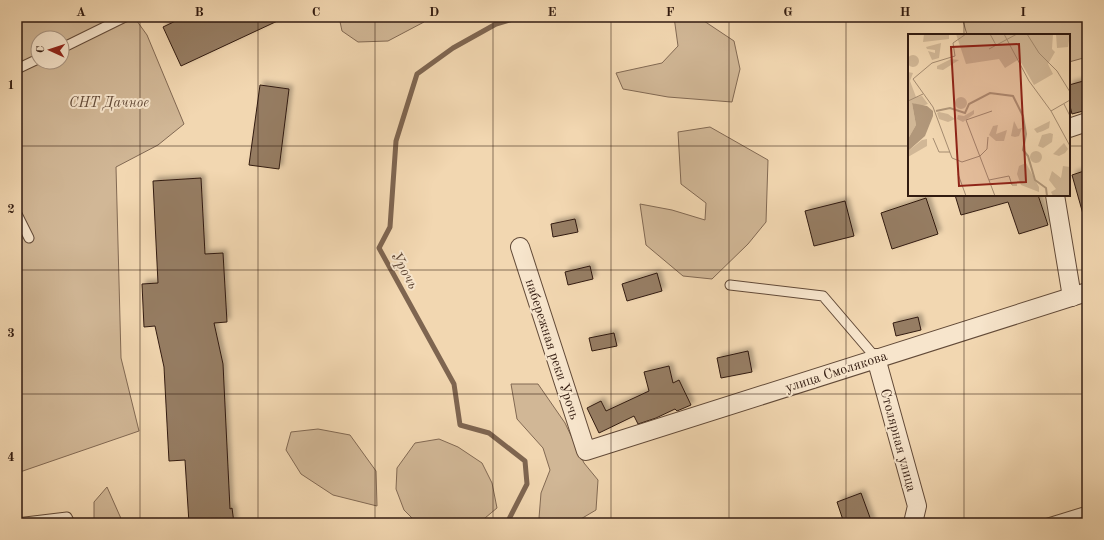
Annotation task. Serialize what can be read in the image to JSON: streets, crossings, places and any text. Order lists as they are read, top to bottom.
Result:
{
  "streets": {
    "street": ["набережная реки Урочь", "улица Смолякова", "Столярная улица"]
  },
  "crossings": [
    ["набережная реки Урочь", "улица Смолякова"],
    ["улица Смолякова", "Столярная улица"]
  ],
  "water": ["Урочь"],
  "parks": ["СНТ Дачное"],
  "north": "left",
  "grid": {
    "columns": [
      "A",
      "B",
      "C",
      "D",
      "E",
      "F",
      "G",
      "H",
      "I"
    ],
    "rows": [
      "1",
      "2",
      "3",
      "4"
    ]
  }
}
